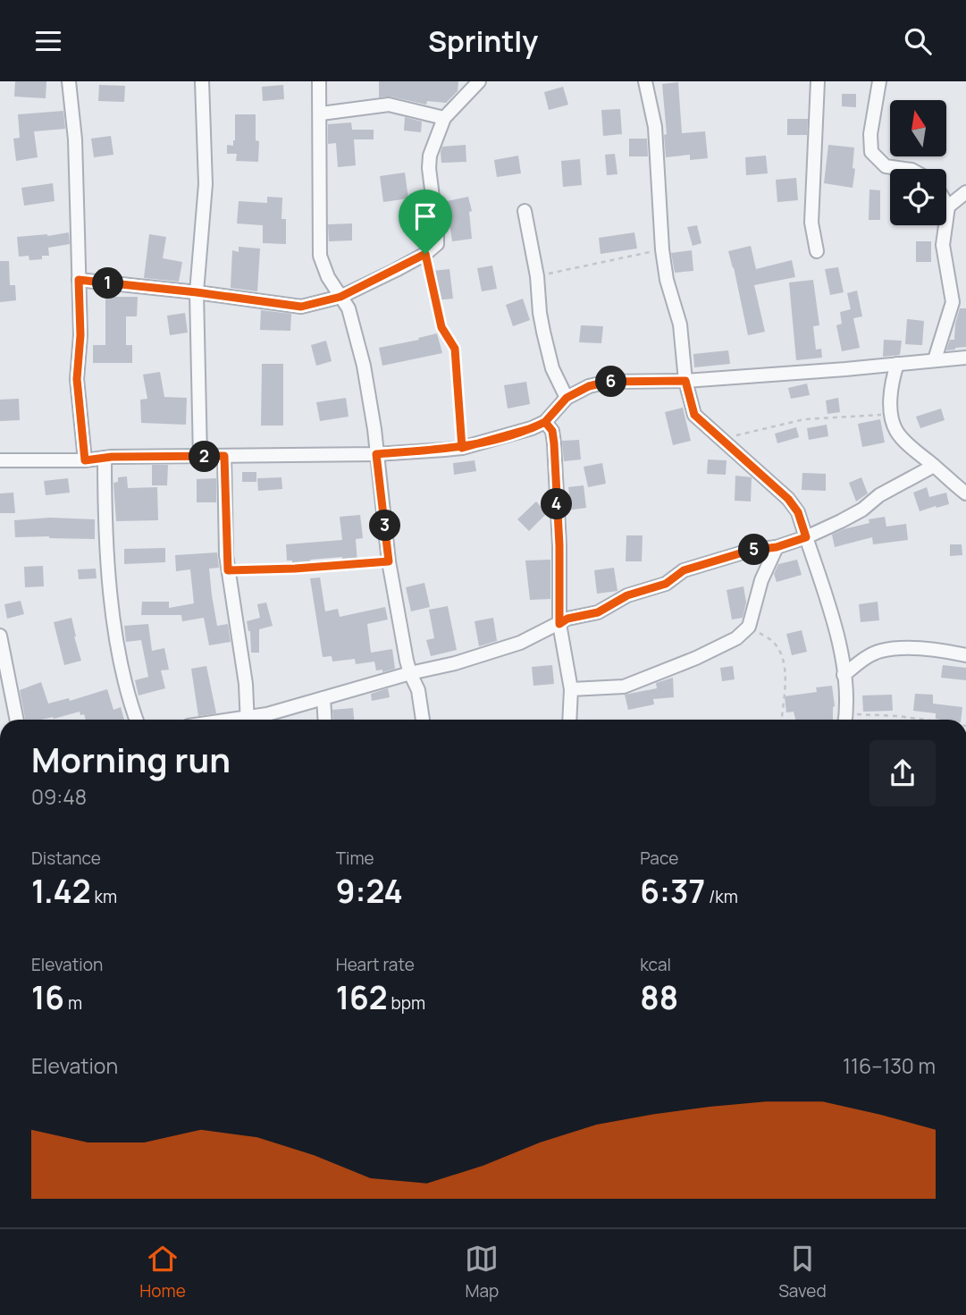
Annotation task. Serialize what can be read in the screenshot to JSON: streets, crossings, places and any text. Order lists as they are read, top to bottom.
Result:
{
  "north": "top",
  "page": {
    "header": "Sprintly",
    "pins": [
      "1",
      "6",
      "2",
      "4",
      "3",
      "5"
    ],
    "heading": ["Morning run", "09:48"],
    "stats": [
      ["Distance", "1.42 km"],
      ["Time", "9:24"],
      ["Pace", "6:37 /km"],
      ["Elevation", "16 m"],
      ["Heart rate", "162 bpm"],
      ["kcal", "88"]
    ],
    "chart": ["Elevation", "116–130 m"],
    "tabs": ["Home", "Map", "Saved"]
  }
}
